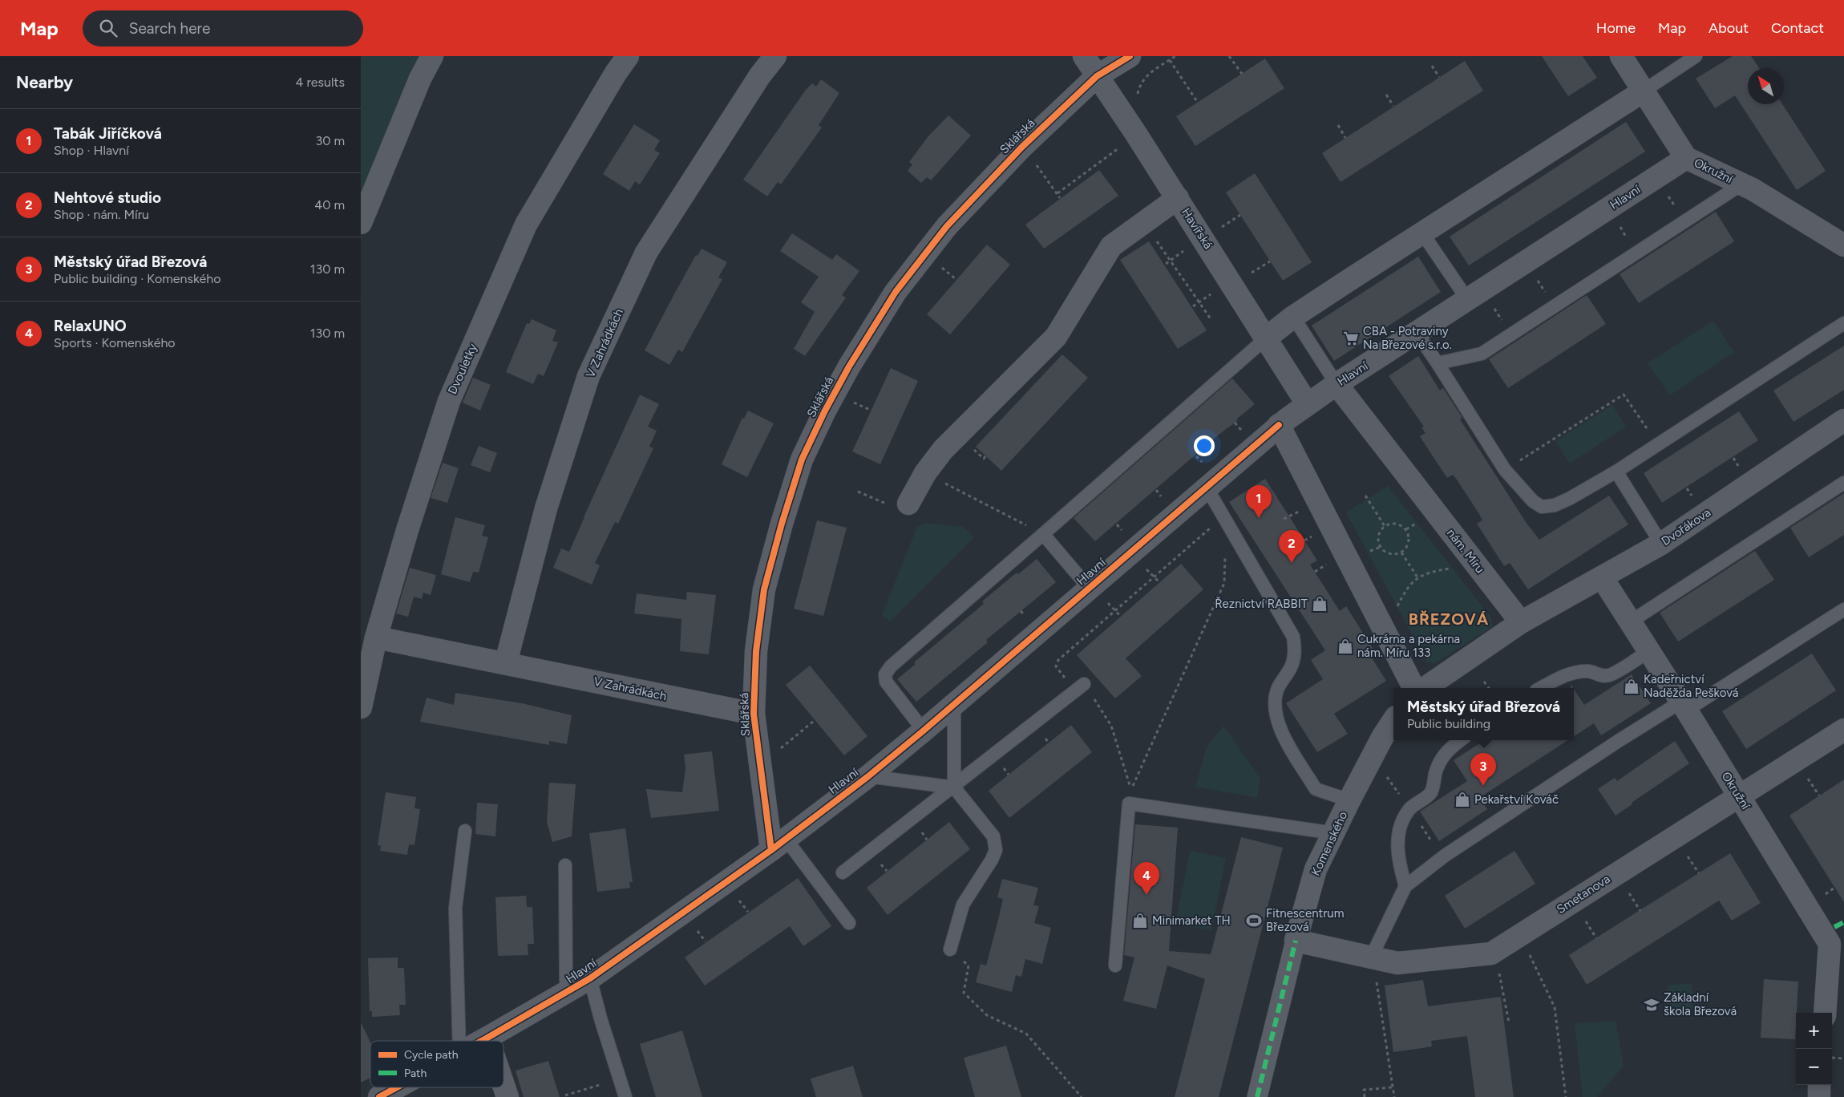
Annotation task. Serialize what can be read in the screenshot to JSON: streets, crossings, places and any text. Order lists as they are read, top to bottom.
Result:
{
  "streets": {
    "street": [
      "Sklářská",
      "Okružní",
      "Hlavní",
      "Havířská",
      "V Zahrádkách",
      "Dvouletky",
      "Dvořákova",
      "nám. Míru",
      "Komenského",
      "Smetanova"
    ]
  },
  "crossings": [
    ["Sklářská", "Hlavní"],
    ["Sklářská", "Havířská"],
    ["Sklářská", "V Zahrádkách"],
    ["Okružní", "Hlavní"],
    ["Okružní", "Dvořákova"],
    ["Okružní", "Smetanova"],
    ["Hlavní", "Havířská"],
    ["Hlavní", "nám. Míru"],
    ["V Zahrádkách", "Dvouletky"],
    ["Dvořákova", "nám. Míru"],
    ["Komenského", "Smetanova"]
  ],
  "districts": ["BŘEZOVÁ"],
  "places": {
    "supermarket": ["CBA - Potraviny Na Březové s.r.o."],
    "shop": [
      "Řeznictví RABBIT",
      "Cukrárna a pekárna nám. Míru 133",
      "Kadeřnictví Naděžda Pešková",
      "Pekařství Kováč",
      "Minimarket TH"
    ],
    "sports": ["Fitnescentrum Březová"],
    "school or university": ["Základní škola Březová"]
  },
  "legend": ["Cycle path", "Path"],
  "north": "top left",
  "page": {
    "header": "Map",
    "search": "Search here",
    "nav": [
      "Home",
      "Map",
      "About",
      "Contact"
    ],
    "heading": ["Nearby", "4 results"],
    "list": [
      {
        "mark": "1",
        "name": "Tabák Jiříčková",
        "note": "Shop · Hlavní",
        "value": "30 m"
      },
      {
        "mark": "2",
        "name": "Nehtové studio",
        "note": "Shop · nám. Míru",
        "value": "40 m"
      },
      {
        "mark": "3",
        "name": "Městský úřad Březová",
        "note": "Public building · Komenského",
        "value": "130 m"
      },
      {
        "mark": "4",
        "name": "RelaxUNO",
        "note": "Sports · Komenského",
        "value": "130 m"
      }
    ],
    "pins": [
      "1",
      "2",
      "3",
      "4"
    ],
    "popup": ["Městský úřad Březová", "Public building"],
    "map_buttons": ["+", "−"]
  }
}
